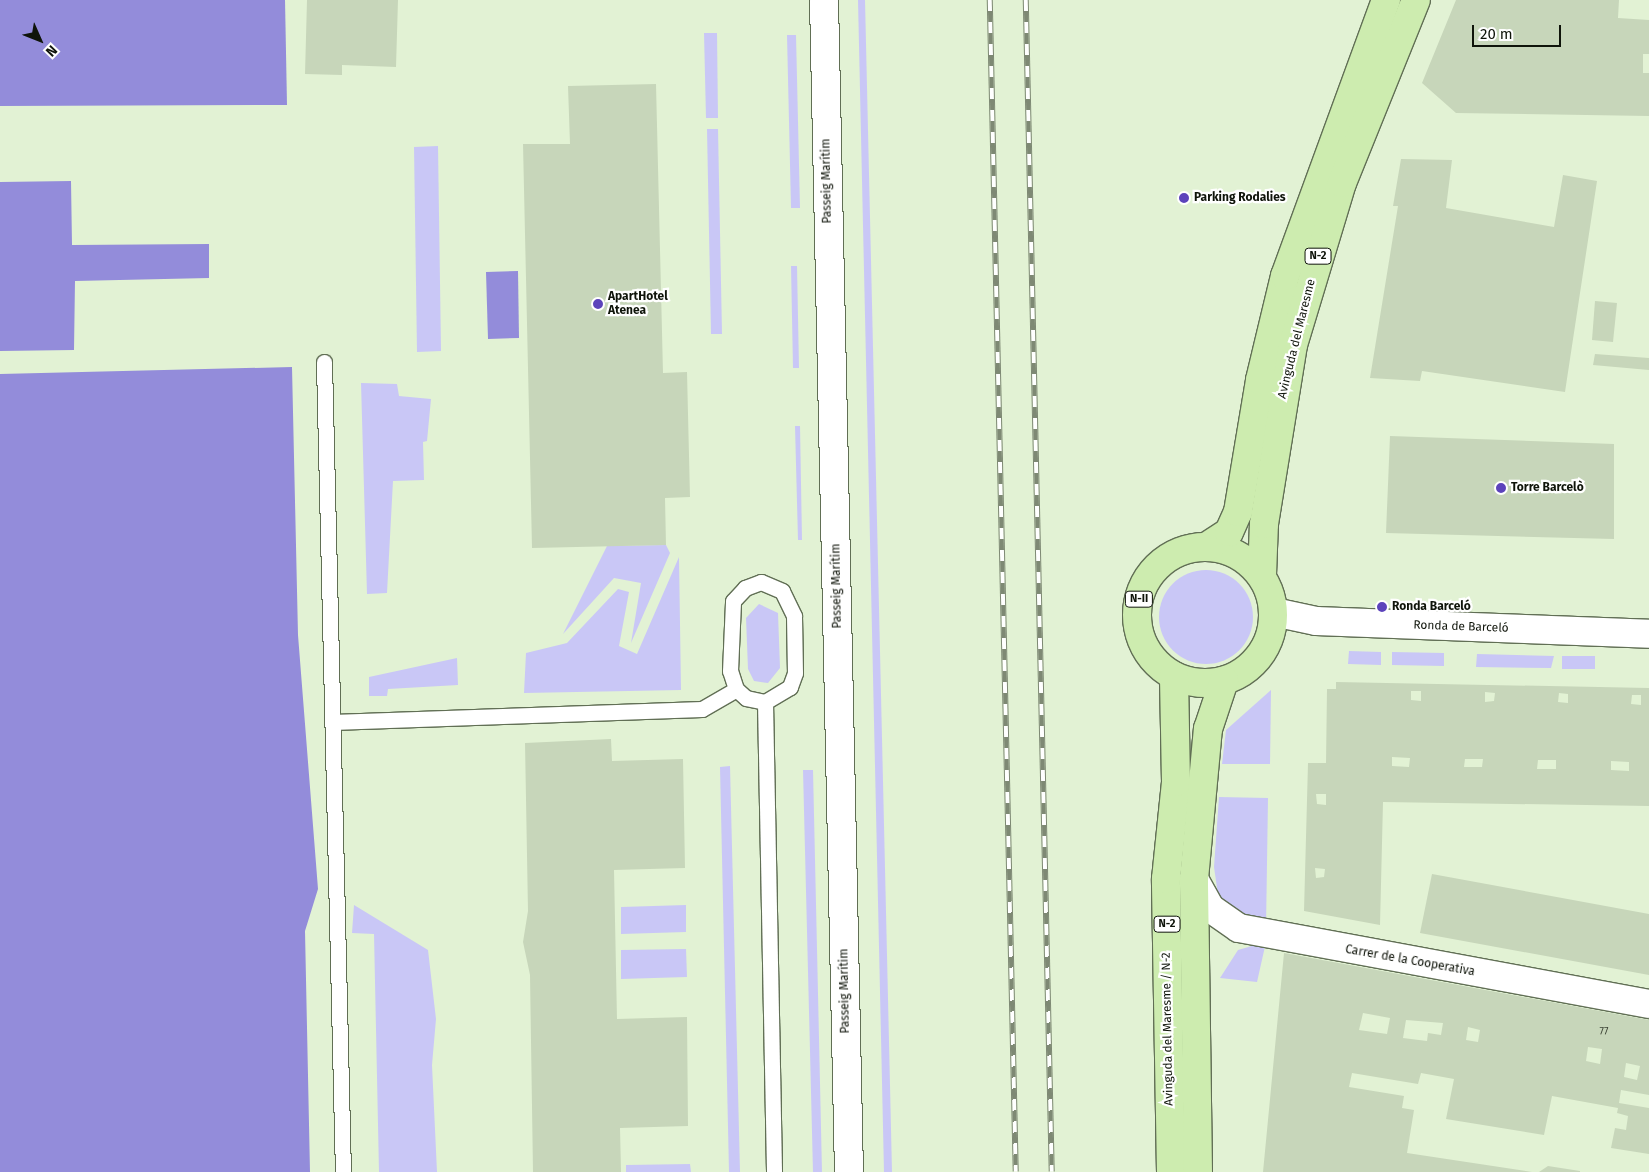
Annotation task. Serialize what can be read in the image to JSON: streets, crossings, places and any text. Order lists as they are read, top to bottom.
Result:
{
  "streets": {
    "main road": [
      "N-2",
      "Avinguda del Maresme",
      "N-II",
      "Avinguda del Maresme / N-2"
    ],
    "street": ["Passeig Marítim", "Ronda de Barceló", "Carrer de la Cooperativa"]
  },
  "crossings": [
    ["N-2", "Avinguda del Maresme"],
    ["N-2", "N-II"],
    ["N-2", "Ronda de Barceló"],
    ["N-2", "Carrer de la Cooperativa"],
    ["N-2", "Avinguda del Maresme / N-2"],
    ["Avinguda del Maresme", "N-II"],
    ["Avinguda del Maresme", "Ronda de Barceló"],
    ["Avinguda del Maresme", "Avinguda del Maresme / N-2"],
    ["N-II", "Ronda de Barceló"],
    ["N-II", "Avinguda del Maresme / N-2"],
    ["Ronda de Barceló", "Avinguda del Maresme / N-2"]
  ],
  "places": [
    "Parking Rodalies",
    "ApartHotel Atenea",
    "Torre Barcelò",
    "Ronda Barceló"
  ],
  "house_numbers": ["77"],
  "scale_bar": "20 m",
  "north": "bottom right"
}
